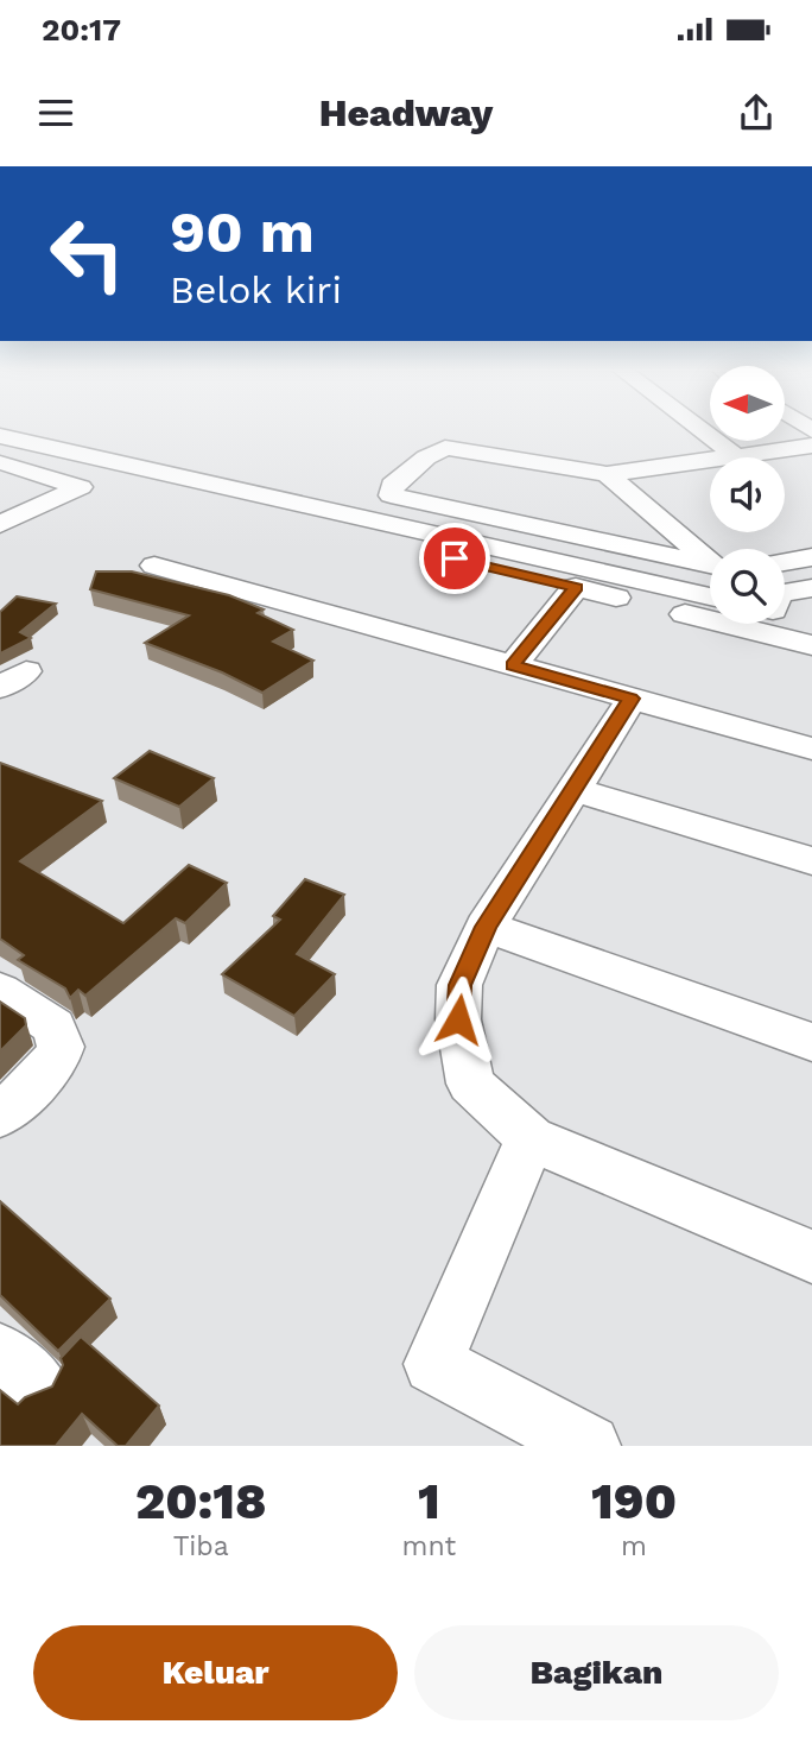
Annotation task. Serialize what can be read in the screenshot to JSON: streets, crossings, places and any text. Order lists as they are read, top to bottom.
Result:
{
  "north": "left",
  "page": {
    "status": "20:17",
    "header": "Headway",
    "turn": ["90 m", "Belok kiri"],
    "eta": [
      "20:18",
      "Tiba",
      "1",
      "mnt",
      "190",
      "m"
    ],
    "buttons": ["Keluar", "Bagikan"]
  }
}
